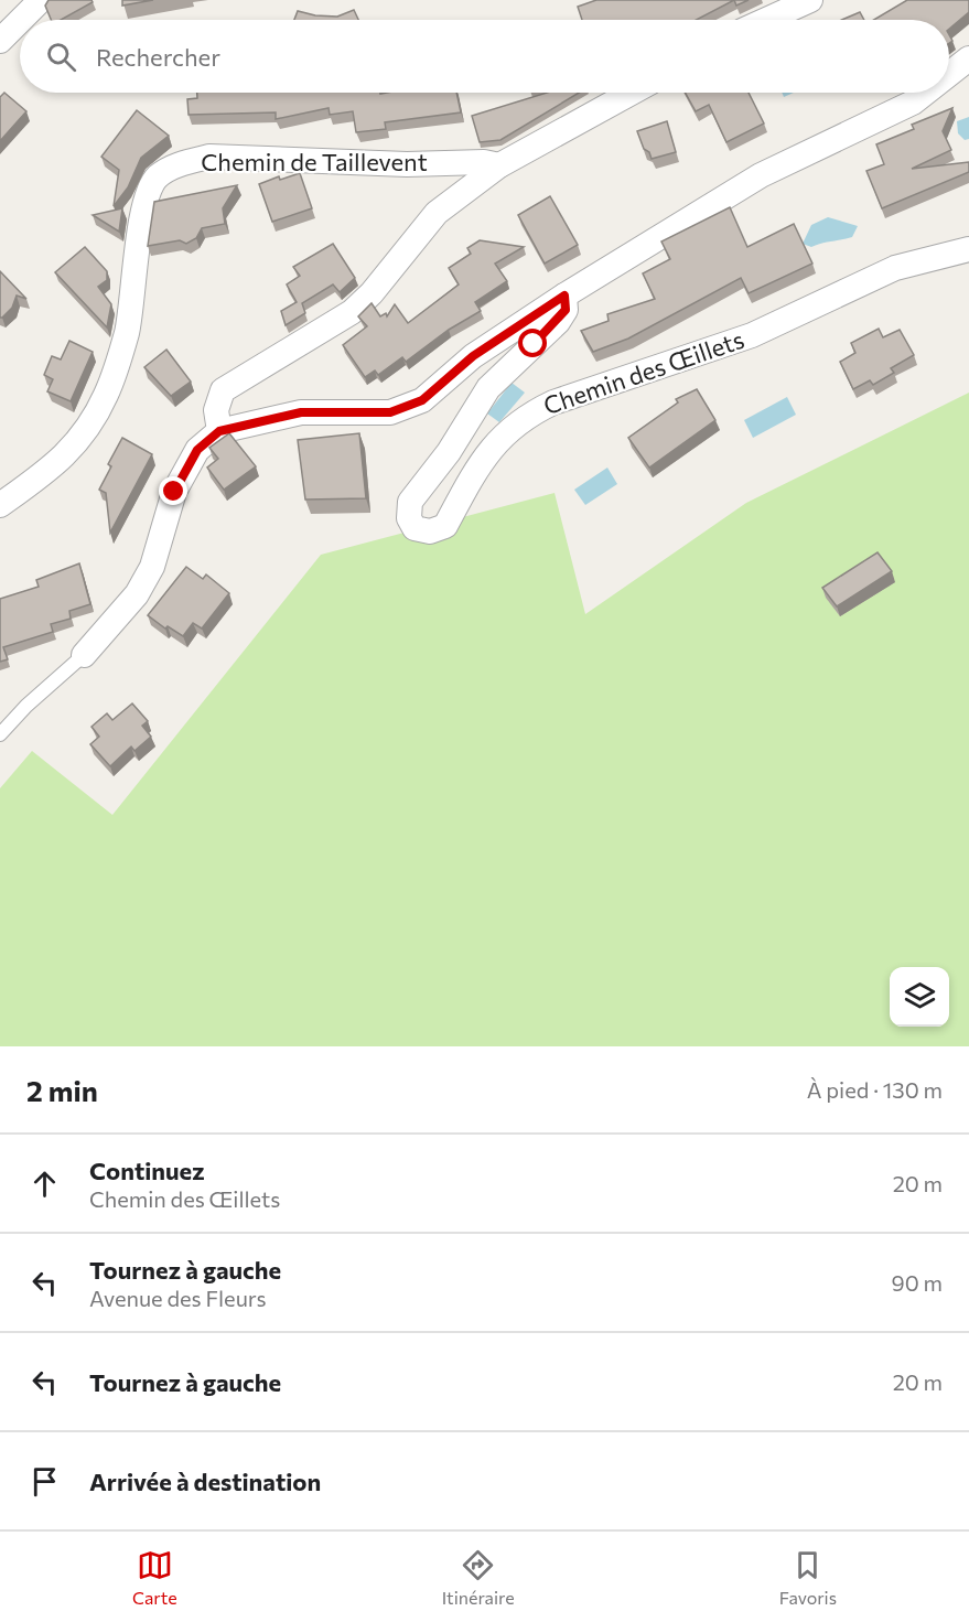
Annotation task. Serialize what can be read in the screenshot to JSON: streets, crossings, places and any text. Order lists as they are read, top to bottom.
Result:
{
  "streets": {
    "street": ["Chemin de Taillevent", "Chemin des Œillets"]
  },
  "page": {
    "search": "Rechercher",
    "heading": ["2 min", "À pied · 130 m"],
    "list": [
      ["Continuez", "Chemin des Œillets", "20 m"],
      ["Tournez à gauche", "Avenue des Fleurs", "90 m"],
      ["Tournez à gauche", "20 m"],
      "Arrivée à destination"
    ],
    "nav": ["Carte", "Itinéraire", "Favoris"]
  }
}
